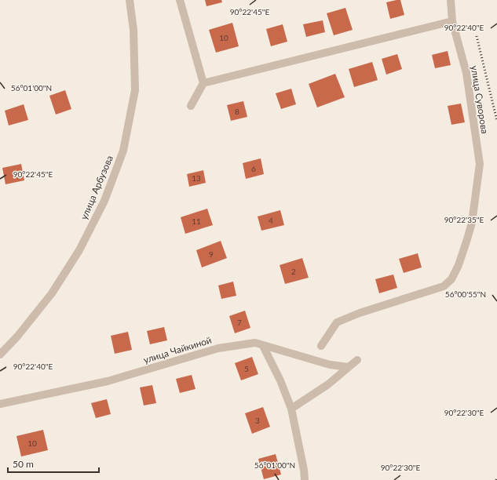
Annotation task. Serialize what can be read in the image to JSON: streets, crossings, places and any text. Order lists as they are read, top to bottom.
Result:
{
  "streets": {
    "street": ["улица Суворова", "улица Арбузова", "улица Чайкиной"]
  },
  "house_numbers": [
    "10",
    "8",
    "6",
    "13",
    "4",
    "11",
    "9",
    "2",
    "7",
    "5",
    "3",
    "10"
  ],
  "scale_bar": "50 m",
  "coordinates": [
    "90°22'45\"E",
    "90°22'40\"E",
    "56°01'00\"N",
    "90°22'35\"E",
    "56°00'55\"N",
    "90°22'30\"E"
  ]
}
